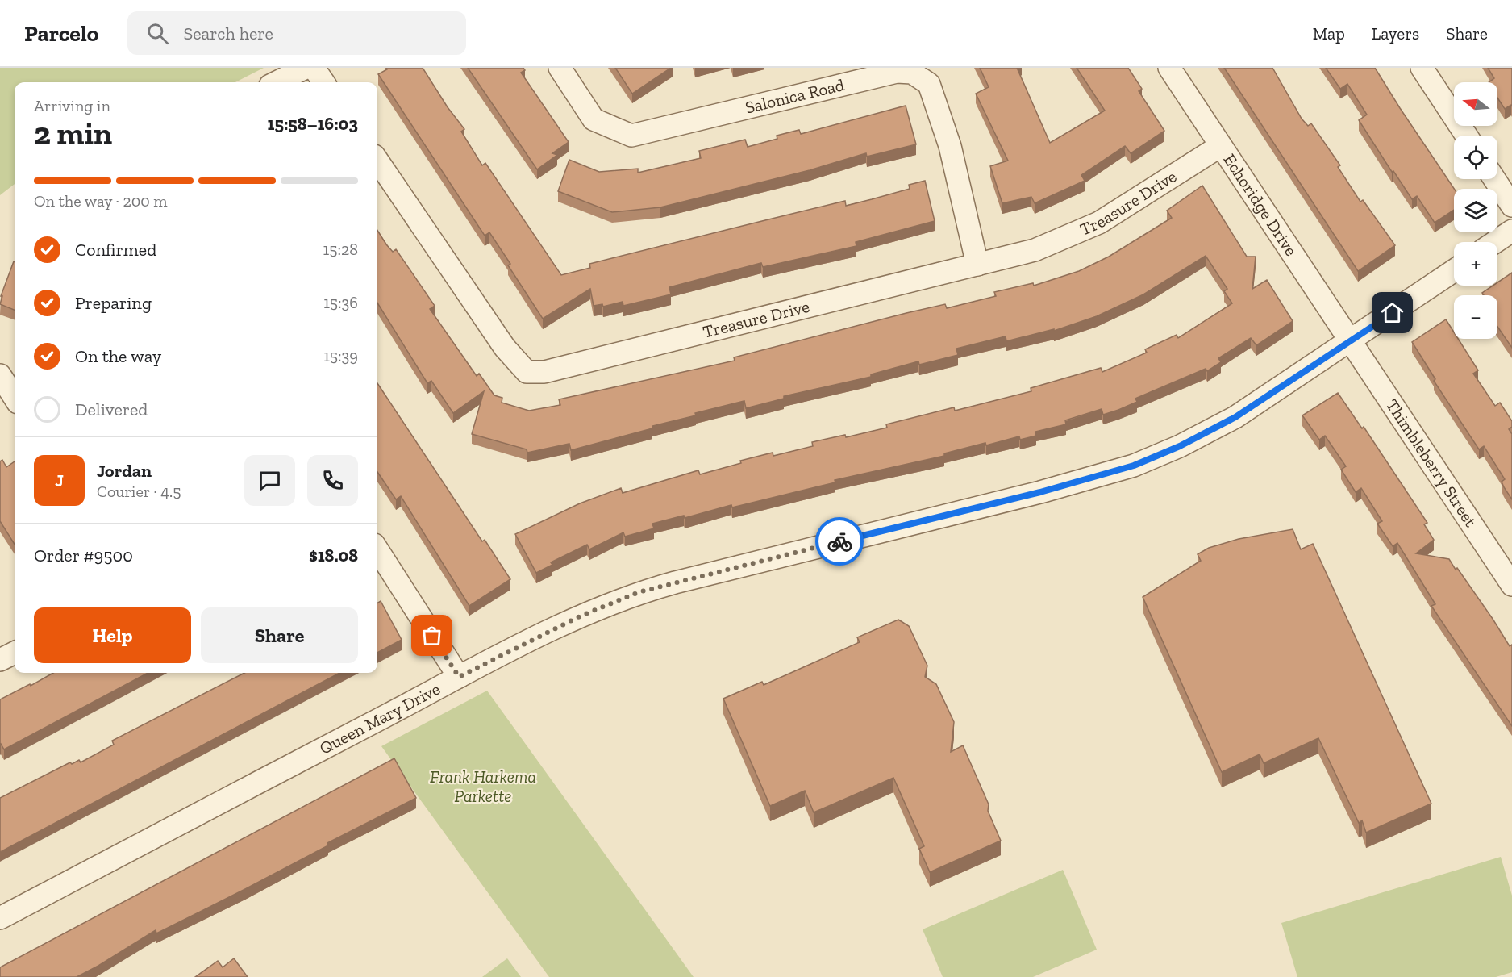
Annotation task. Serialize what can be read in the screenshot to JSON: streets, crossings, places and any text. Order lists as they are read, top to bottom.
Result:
{
  "streets": {
    "street": [
      "Salonica Road",
      "Treasure Drive",
      "Echoridge Drive",
      "Thimbleberry Street",
      "Queen Mary Drive"
    ]
  },
  "crossings": [
    ["Salonica Road", "Treasure Drive"],
    ["Treasure Drive", "Echoridge Drive"],
    ["Echoridge Drive", "Thimbleberry Street"],
    ["Echoridge Drive", "Queen Mary Drive"],
    ["Thimbleberry Street", "Queen Mary Drive"]
  ],
  "parks": ["Frank Harkema Parkette"],
  "north": "left",
  "page": {
    "header": "Parcelo",
    "search": "Search here",
    "nav": ["Map", "Layers", "Share"],
    "map_buttons": ["+", "−"],
    "heading": ["2 min", "Arriving in", "15:58–16:03"],
    "panel": [
      "Jordan",
      "Courier · 4.5",
      "Order #9500",
      "$18.08"
    ],
    "bar": "On the way · 200 m",
    "list": [
      ["Confirmed", "15:28"],
      ["Preparing", "15:36"],
      ["On the way", "15:39"],
      "Delivered"
    ],
    "round": "J",
    "buttons": ["Help", "Share"]
  }
}
